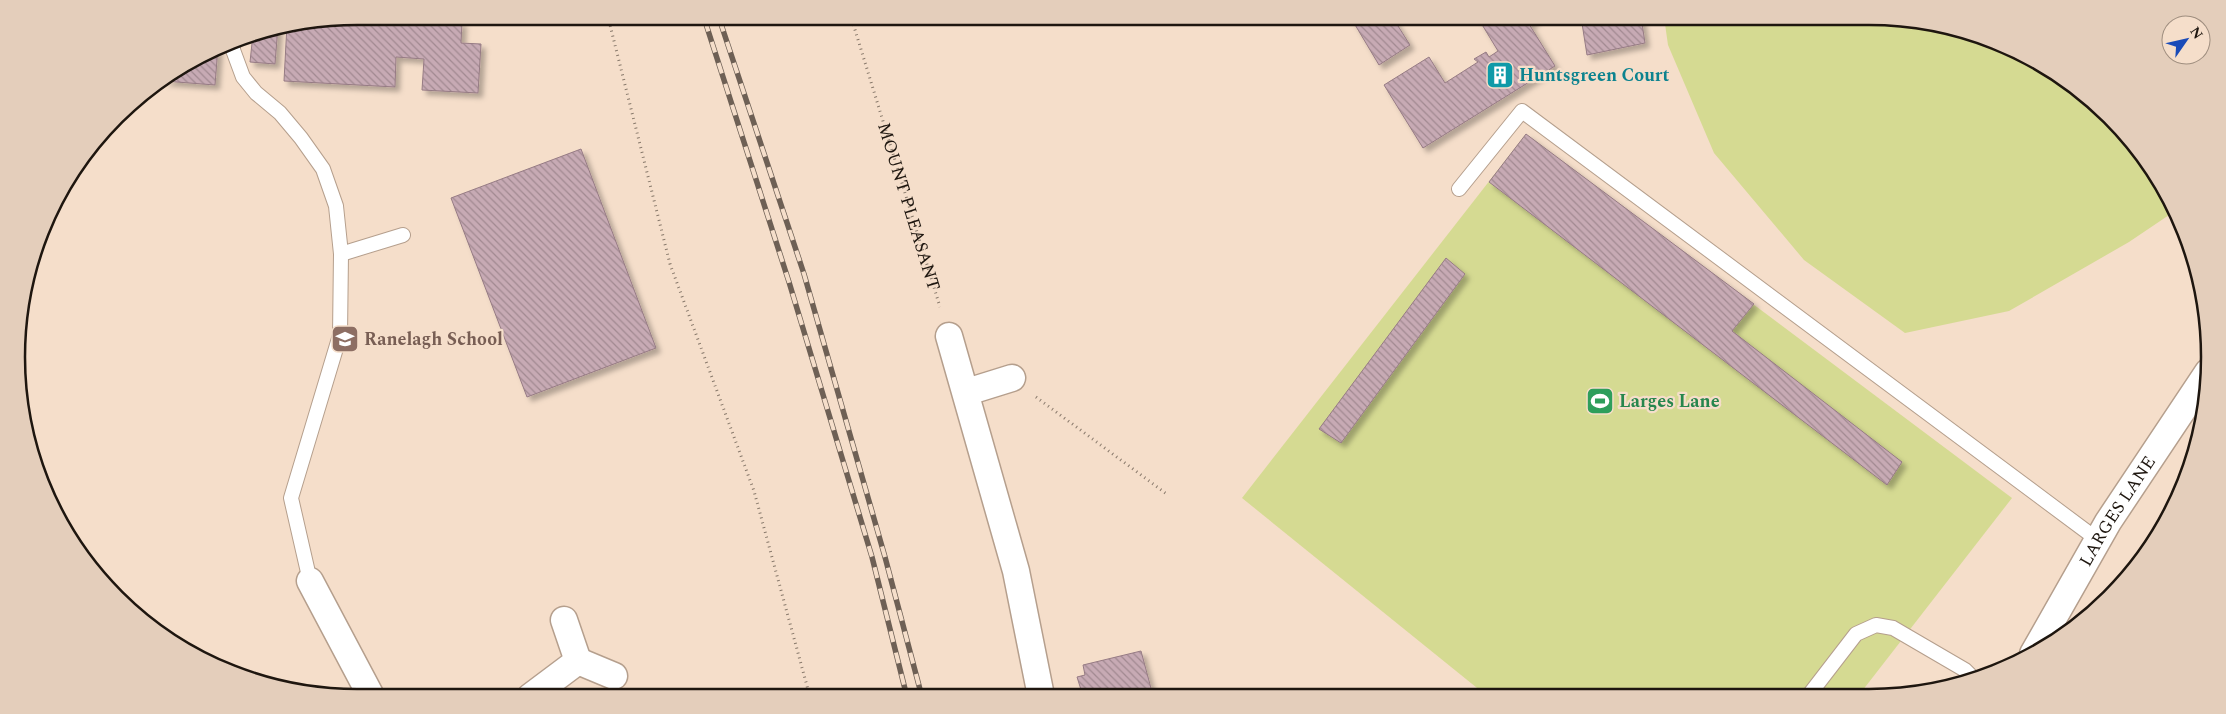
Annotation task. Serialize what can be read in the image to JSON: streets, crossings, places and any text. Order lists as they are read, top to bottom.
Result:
{
  "streets": {
    "street": ["LARGES LANE"],
    "path": ["MOUNT PLEASANT"]
  },
  "places": {
    "building": ["Huntsgreen Court"],
    "school or university": ["Ranelagh School"],
    "sports": ["Larges Lane"]
  },
  "north": "top right"
}
